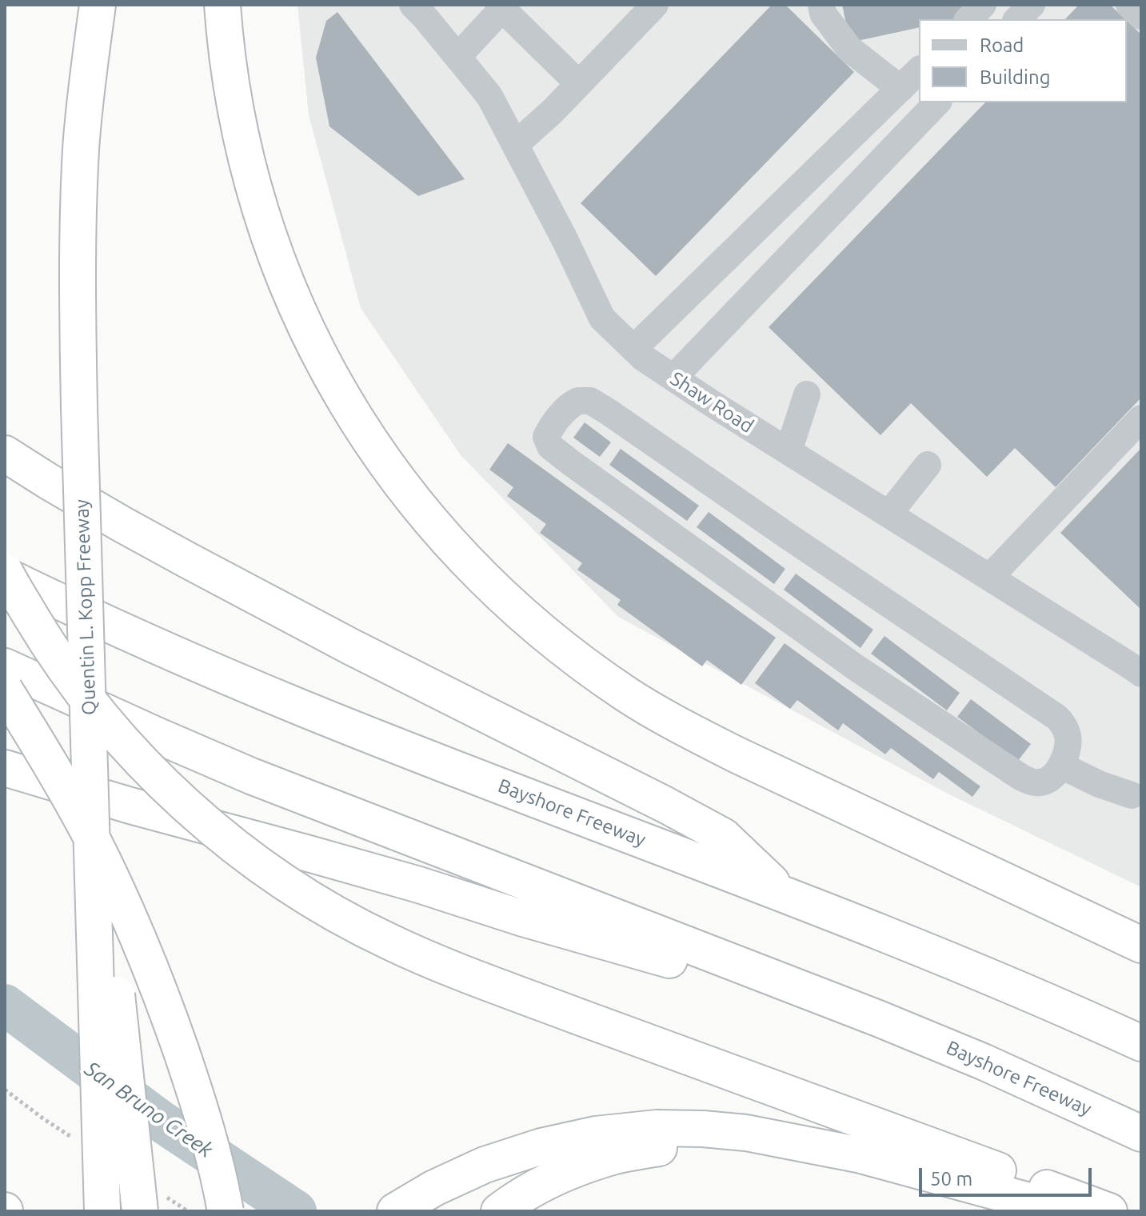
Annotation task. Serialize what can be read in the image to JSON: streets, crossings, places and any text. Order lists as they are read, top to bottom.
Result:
{
  "streets": {
    "highway": ["Quentin L. Kopp Freeway", "Bayshore Freeway"],
    "street": ["Shaw Road"]
  },
  "water": ["San Bruno Creek"],
  "legend": ["Road", "Building"],
  "scale_bar": "50 m"
}
